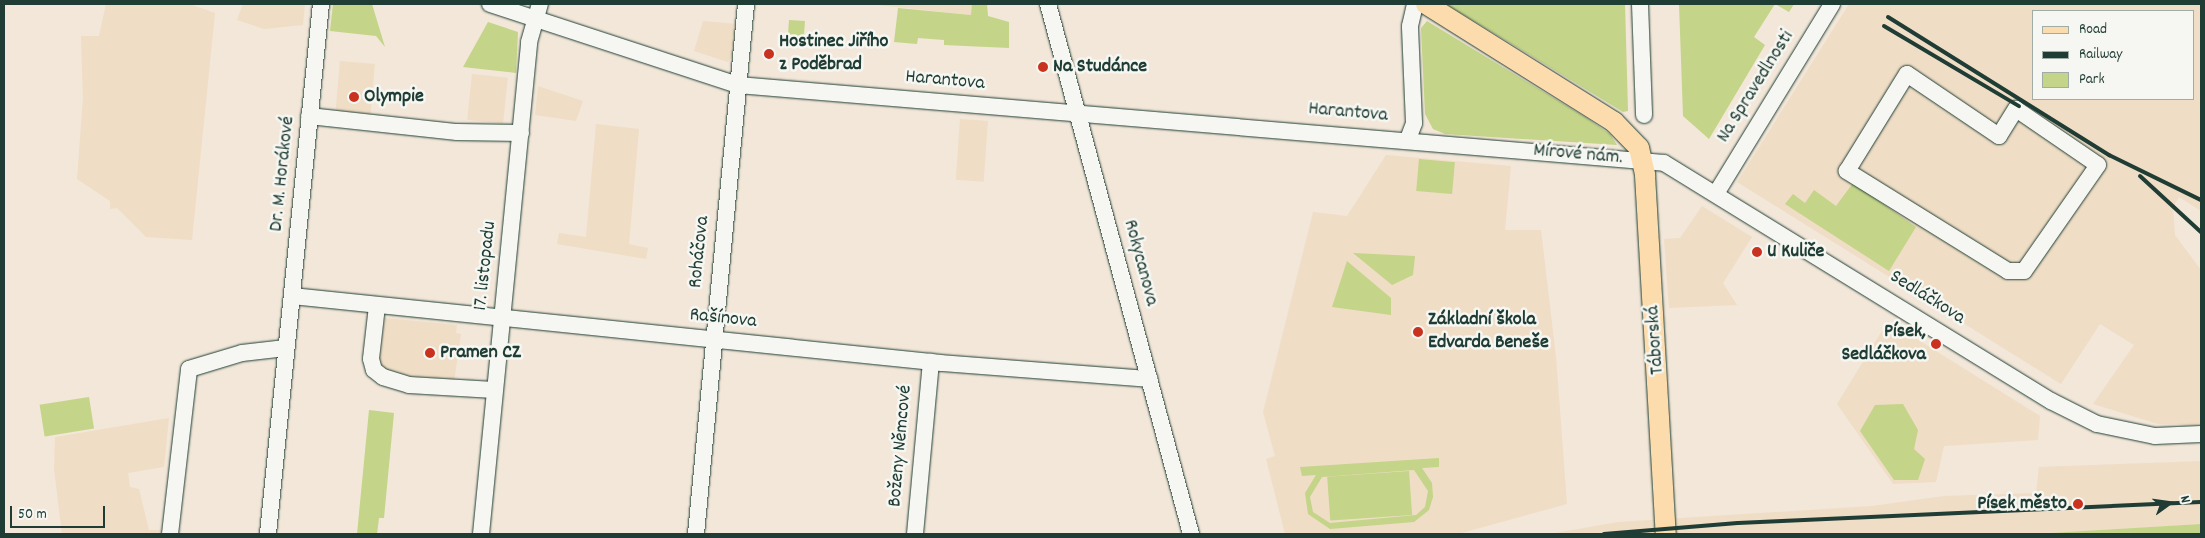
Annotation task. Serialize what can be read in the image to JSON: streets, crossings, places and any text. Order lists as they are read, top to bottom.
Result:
{
  "streets": {
    "main road": ["Mírové nám.", "Táborská"],
    "street": [
      "Harantova",
      "Na Spravedlnosti",
      "Dr. M. Horákové",
      "Roháčova",
      "Rokycanova",
      "17. listopadu",
      "Sedláčkova",
      "Rašínova",
      "Boženy Němcové"
    ]
  },
  "crossings": [
    ["Harantova", "Mírové nám."],
    ["Harantova", "Roháčova"],
    ["Harantova", "Rokycanova"],
    ["Harantova", "17. listopadu"],
    ["Na Spravedlnosti", "Sedláčkova"],
    ["Mírové nám.", "Sedláčkova"],
    ["Mírové nám.", "Táborská"],
    ["Dr. M. Horákové", "Rašínova"],
    ["Roháčova", "Rašínova"],
    ["Rokycanova", "Rašínova"],
    ["17. listopadu", "Rašínova"],
    ["Sedláčkova", "Táborská"],
    ["Rašínova", "Boženy Němcové"]
  ],
  "places": [
    "Hostinec Jiřího z Poděbrad",
    "Na Studánce",
    "Olympie",
    "U Kuliče",
    "Základní škola Edvarda Beneše",
    "Písek, Sedláčkova",
    "Pramen CZ",
    "Písek město"
  ],
  "legend": ["Road", "Railway", "Park"],
  "scale_bar": "50 m",
  "north": "right"
}
